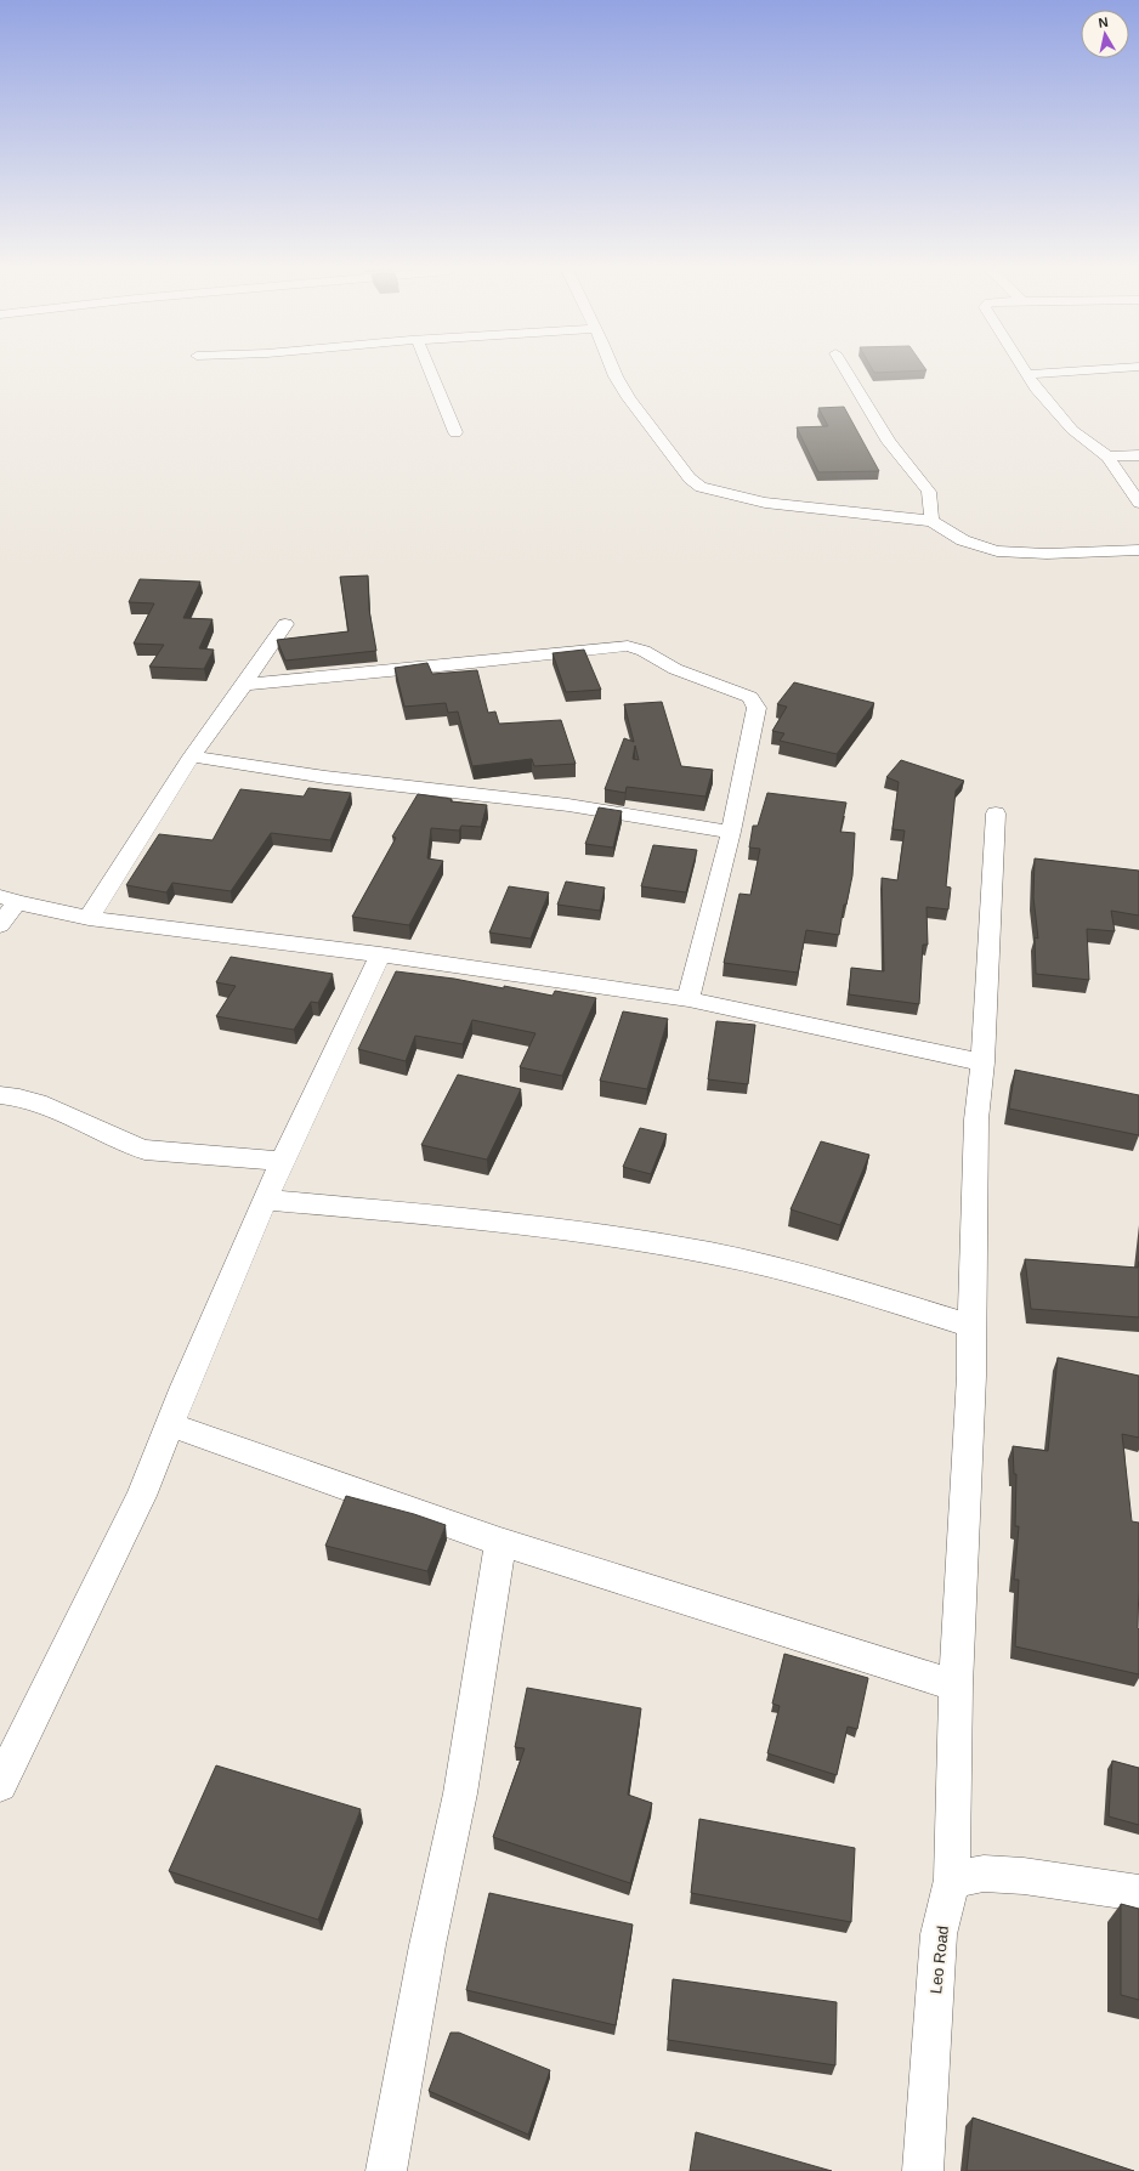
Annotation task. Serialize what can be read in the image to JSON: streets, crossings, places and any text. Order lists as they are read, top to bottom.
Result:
{
  "streets": {
    "street": ["Leo Road"]
  },
  "north": "top"
}
